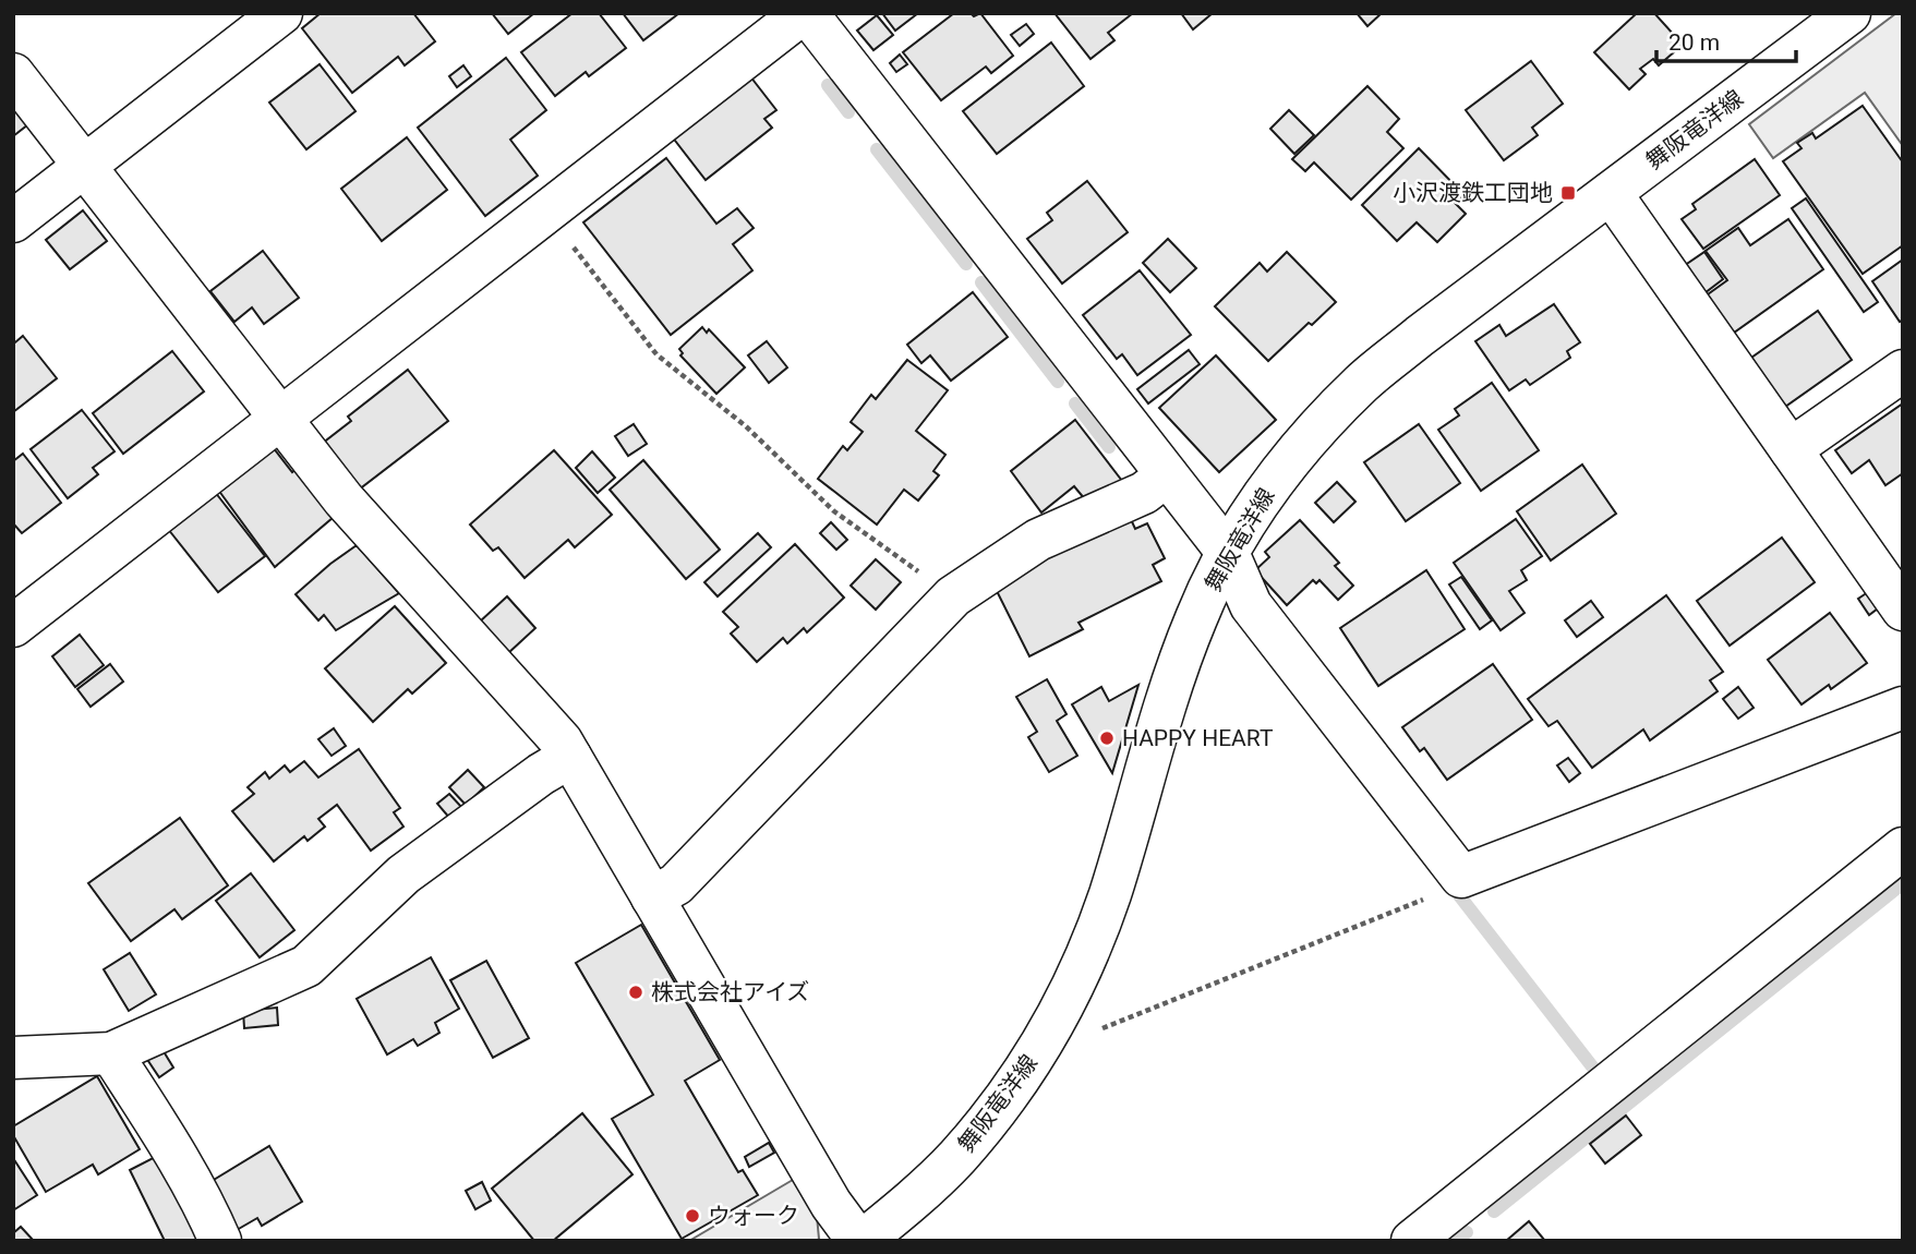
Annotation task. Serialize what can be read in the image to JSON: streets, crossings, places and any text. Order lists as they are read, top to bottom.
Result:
{
  "streets": {
    "street": ["舞阪竜洋線"]
  },
  "places": {
    "transit": ["小沢渡鉄工団地"],
    "other": ["HAPPY HEART", "株式会社アイズ", "ウォーク"]
  },
  "scale_bar": "20 m"
}
